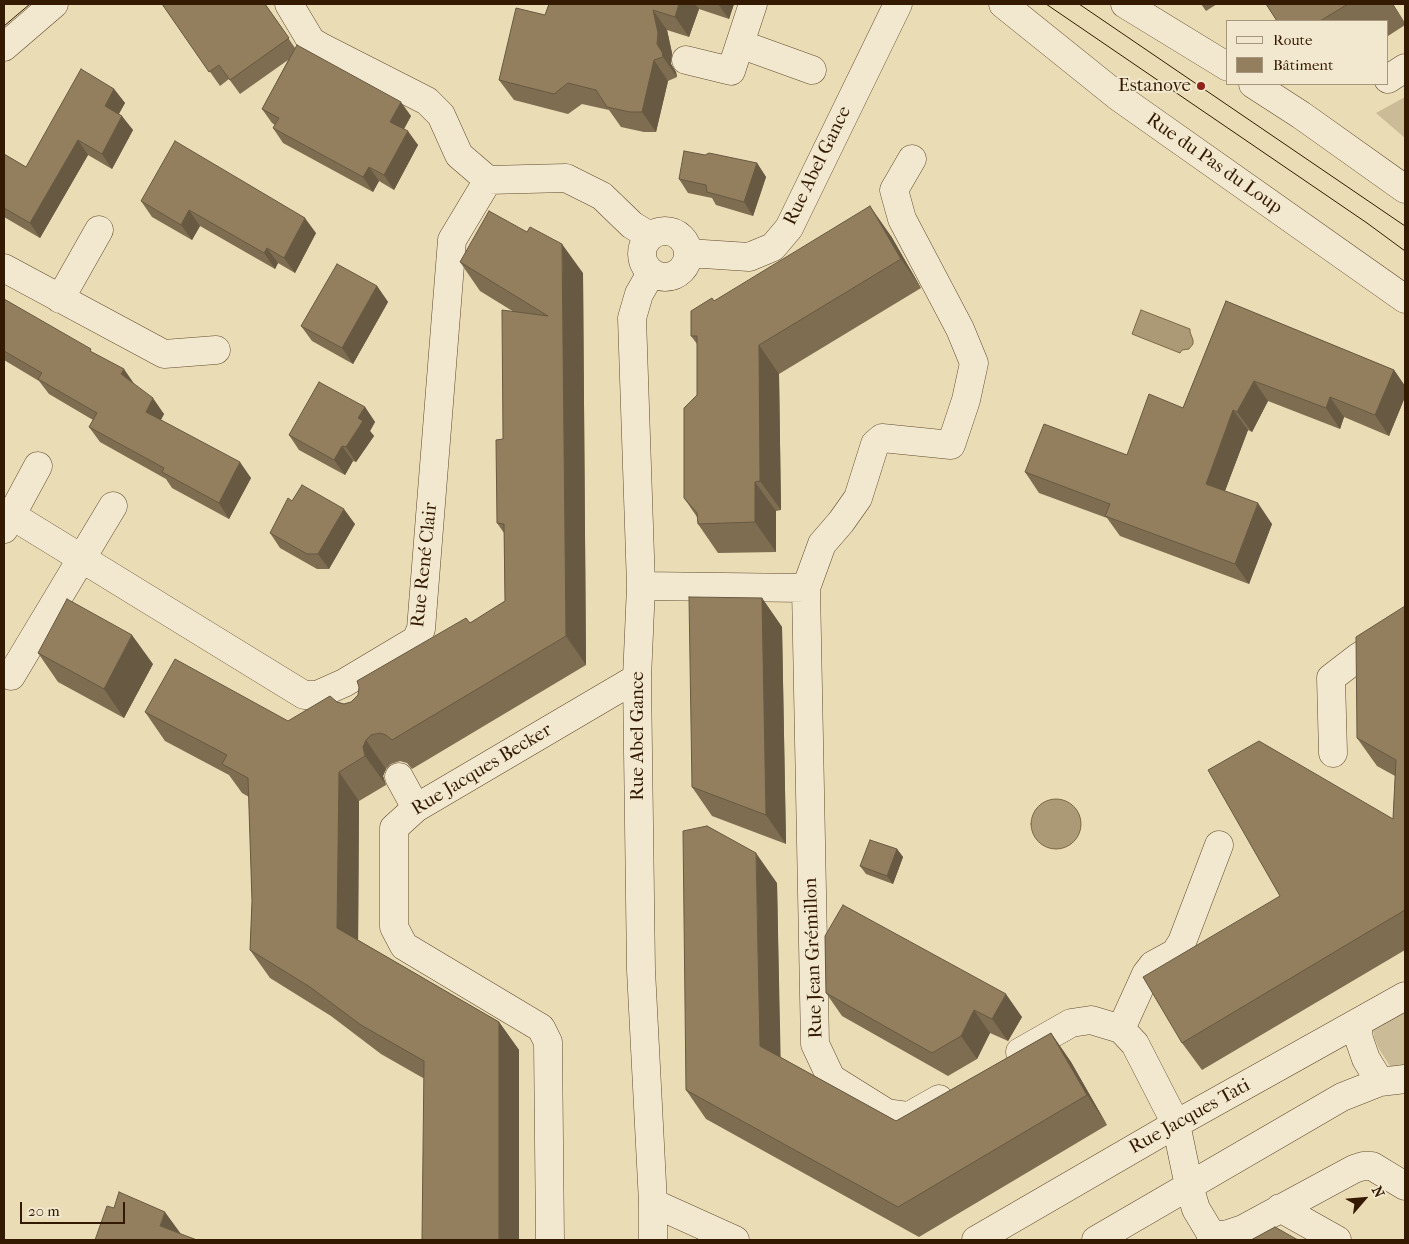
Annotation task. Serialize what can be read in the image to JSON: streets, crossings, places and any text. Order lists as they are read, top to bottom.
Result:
{
  "streets": {
    "street": [
      "Rue du Pas du Loup",
      "Rue Abel Gance",
      "Rue René Clair",
      "Rue Jacques Becker",
      "Rue Jean Grémillon",
      "Rue Jacques Tati"
    ]
  },
  "crossings": [
    ["Rue Abel Gance", "Rue Jacques Becker"]
  ],
  "places": ["Estanove"],
  "legend": ["Route", "Bâtiment"],
  "scale_bar": "20 m",
  "north": "top right"
}
